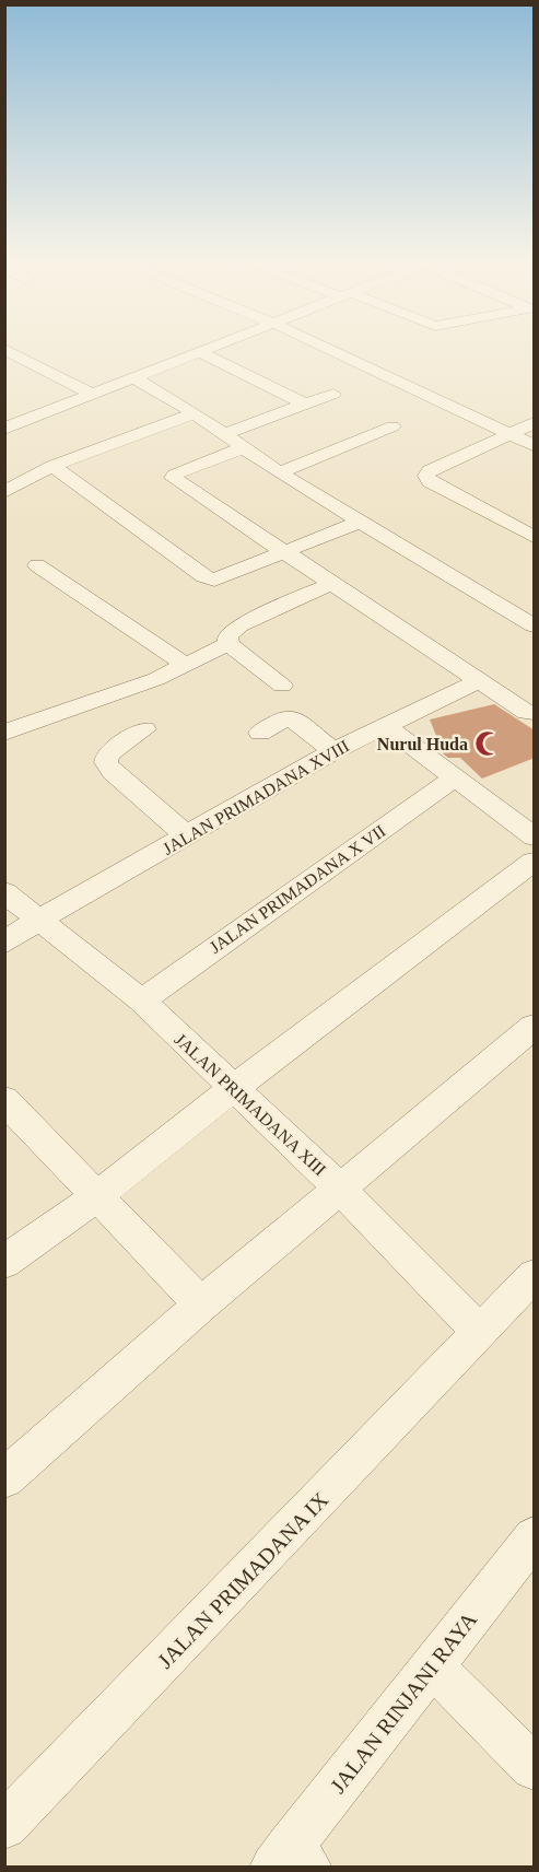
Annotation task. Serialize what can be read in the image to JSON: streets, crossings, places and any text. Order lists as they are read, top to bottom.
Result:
{
  "streets": {
    "street": [
      "JALAN PRIMADANA XVIII",
      "JALAN PRIMADANA X VII",
      "JALAN PRIMADANA XIII",
      "JALAN PRIMADANA IX",
      "JALAN RINJANI RAYA"
    ]
  },
  "crossings": [
    ["JALAN PRIMADANA XVIII", "JALAN PRIMADANA XIII"],
    ["JALAN PRIMADANA X VII", "JALAN PRIMADANA XIII"],
    ["JALAN PRIMADANA XIII", "JALAN PRIMADANA IX"]
  ],
  "places": {
    "mosque": ["Nurul Huda"]
  }
}
